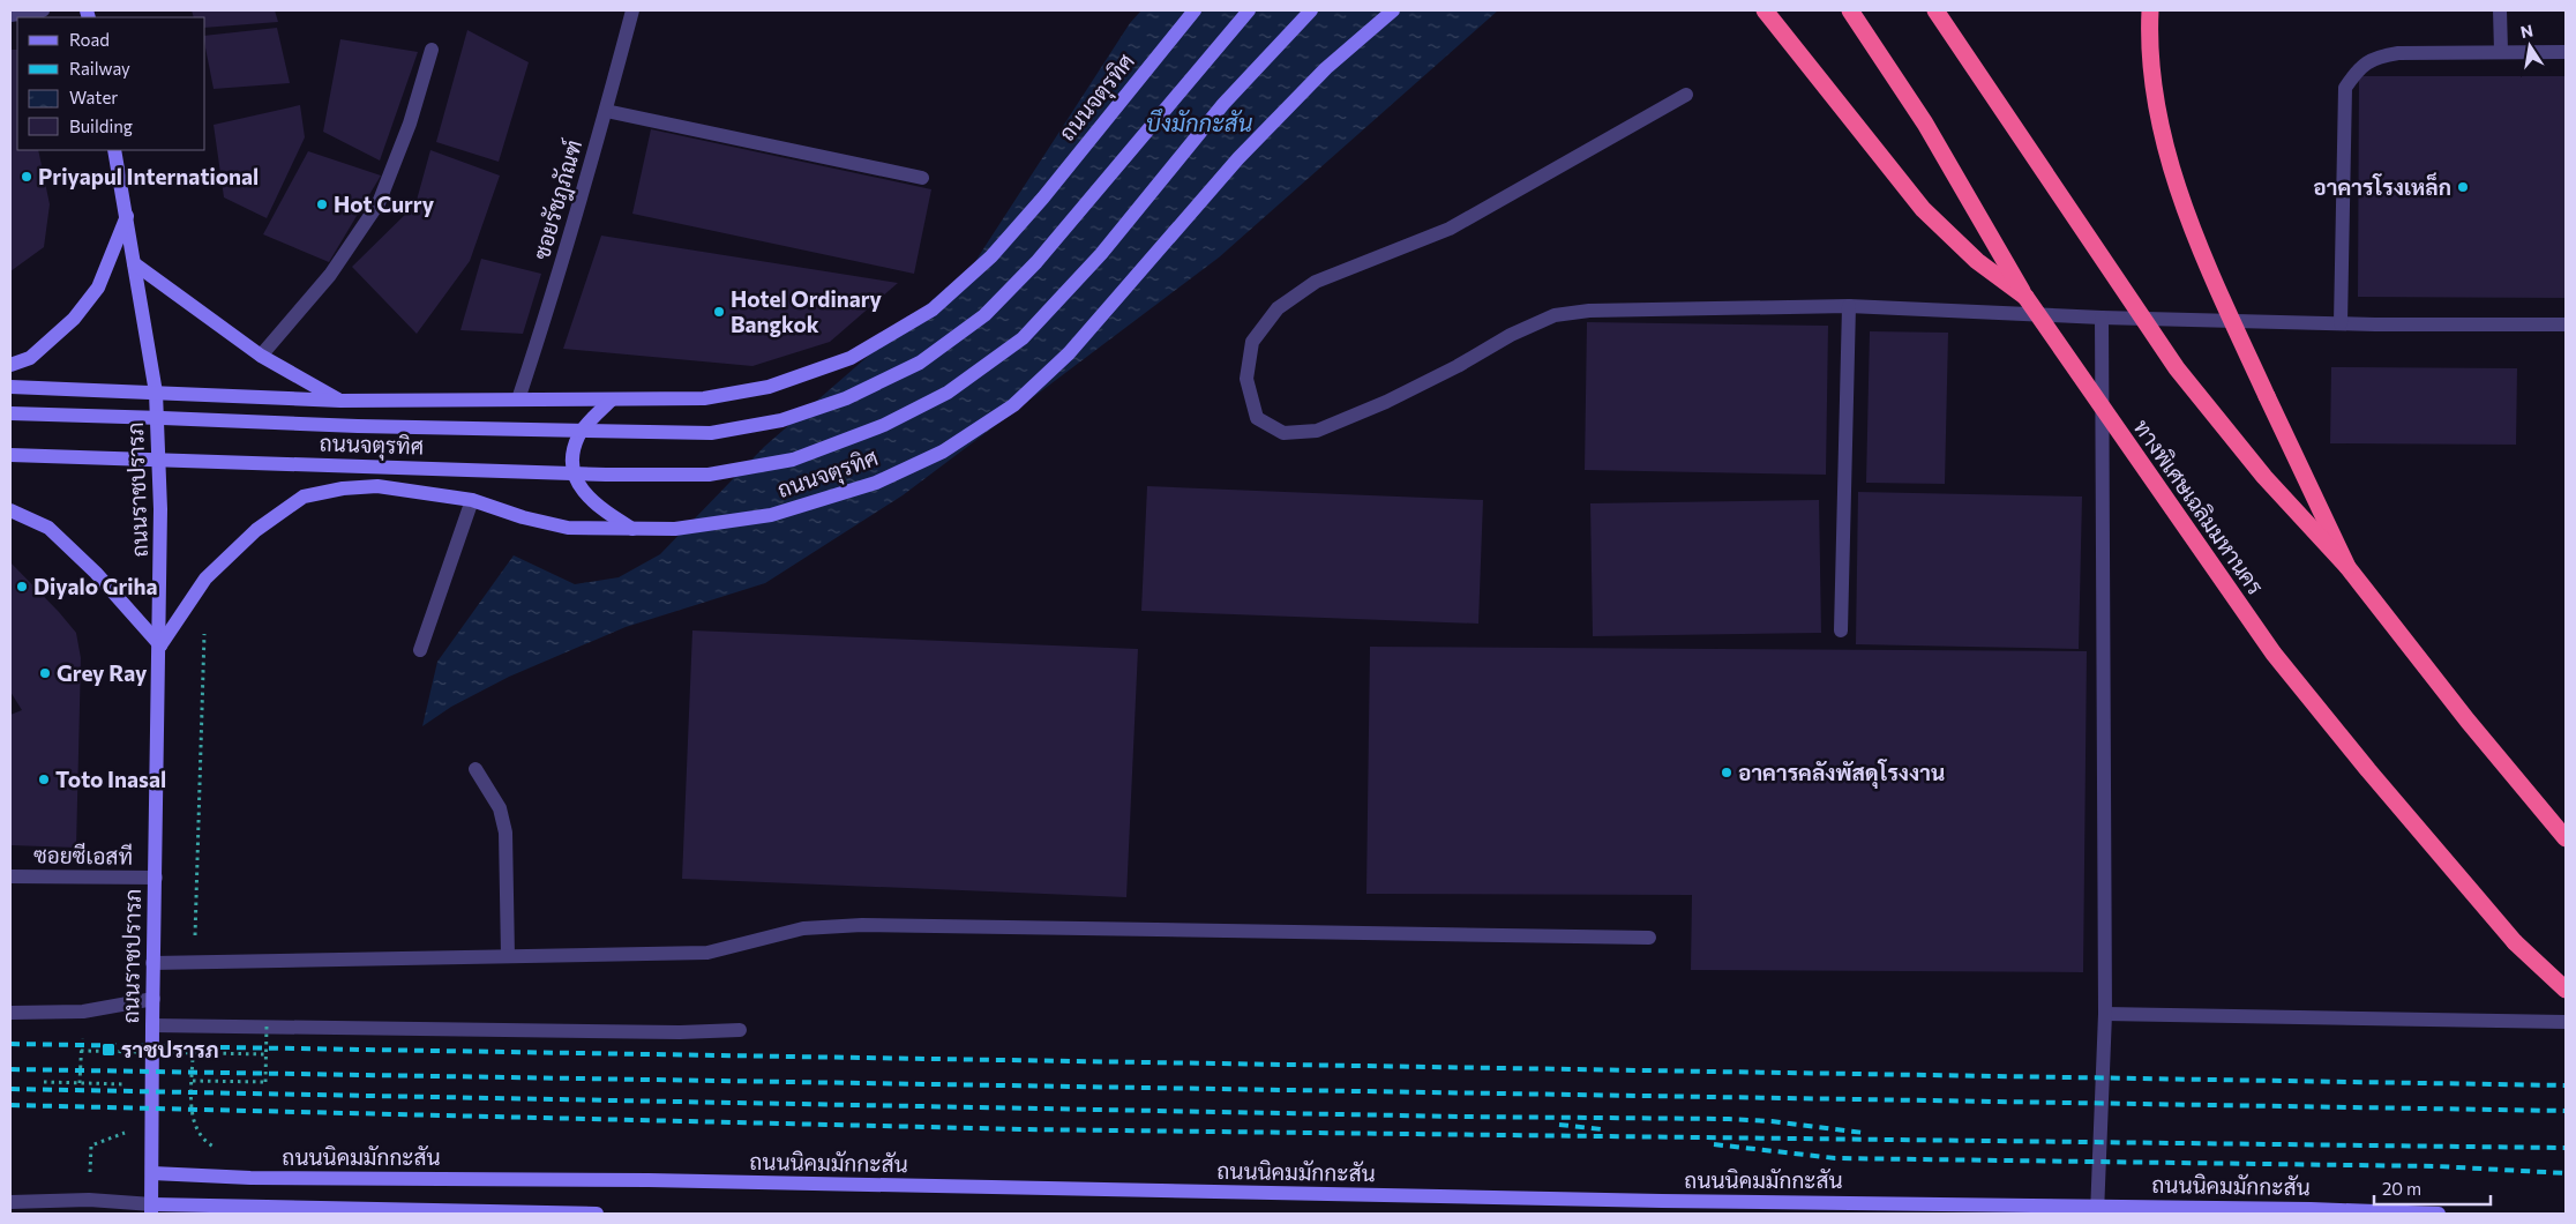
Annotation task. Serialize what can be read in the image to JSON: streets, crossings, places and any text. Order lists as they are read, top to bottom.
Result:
{
  "streets": {
    "highway": ["ทางพิเศษเฉลิมมหานคร"],
    "main road": ["ถนนจตุรทิศ", "ถนนราชปรารภ", "ถนนนิคมมักกะสัน"],
    "street": ["ซอยรัชฎภัณฑ์", "ซอยซีเอสที"]
  },
  "crossings": [
    ["ถนนจตุรทิศ", "ซอยรัชฎภัณฑ์"],
    ["ถนนจตุรทิศ", "ถนนราชปรารภ"],
    ["ถนนราชปรารภ", "ซอยซีเอสที"],
    ["ถนนราชปรารภ", "ถนนนิคมมักกะสัน"]
  ],
  "water": ["บึงมักกะสัน"],
  "places": {
    "other": [
      "Priyapul International",
      "อาคารโรงเหล็ก",
      "Hot Curry",
      "Hotel Ordinary Bangkok",
      "Diyalo Griha",
      "Grey Ray",
      "อาคารคลังพัสดุโรงงาน",
      "Toto Inasal"
    ],
    "transit": ["ราชปรารภ"]
  },
  "legend": [
    "Road",
    "Railway",
    "Water",
    "Building"
  ],
  "scale_bar": "20 m",
  "north": "top"
}
